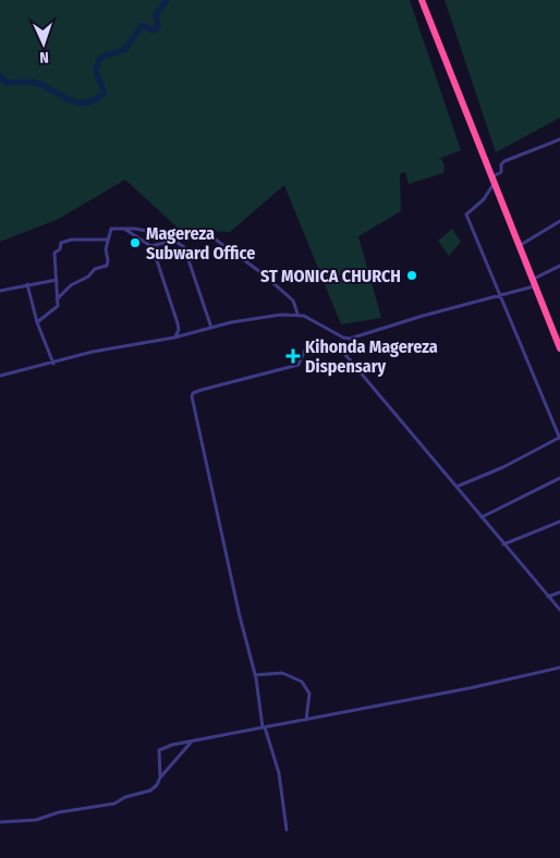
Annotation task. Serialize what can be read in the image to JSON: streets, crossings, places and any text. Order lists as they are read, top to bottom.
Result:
{
  "places": {
    "other": ["Magereza Subward Office", "ST MONICA CHURCH"],
    "health": ["Kihonda Magereza Dispensary"]
  },
  "north": "bottom"
}
